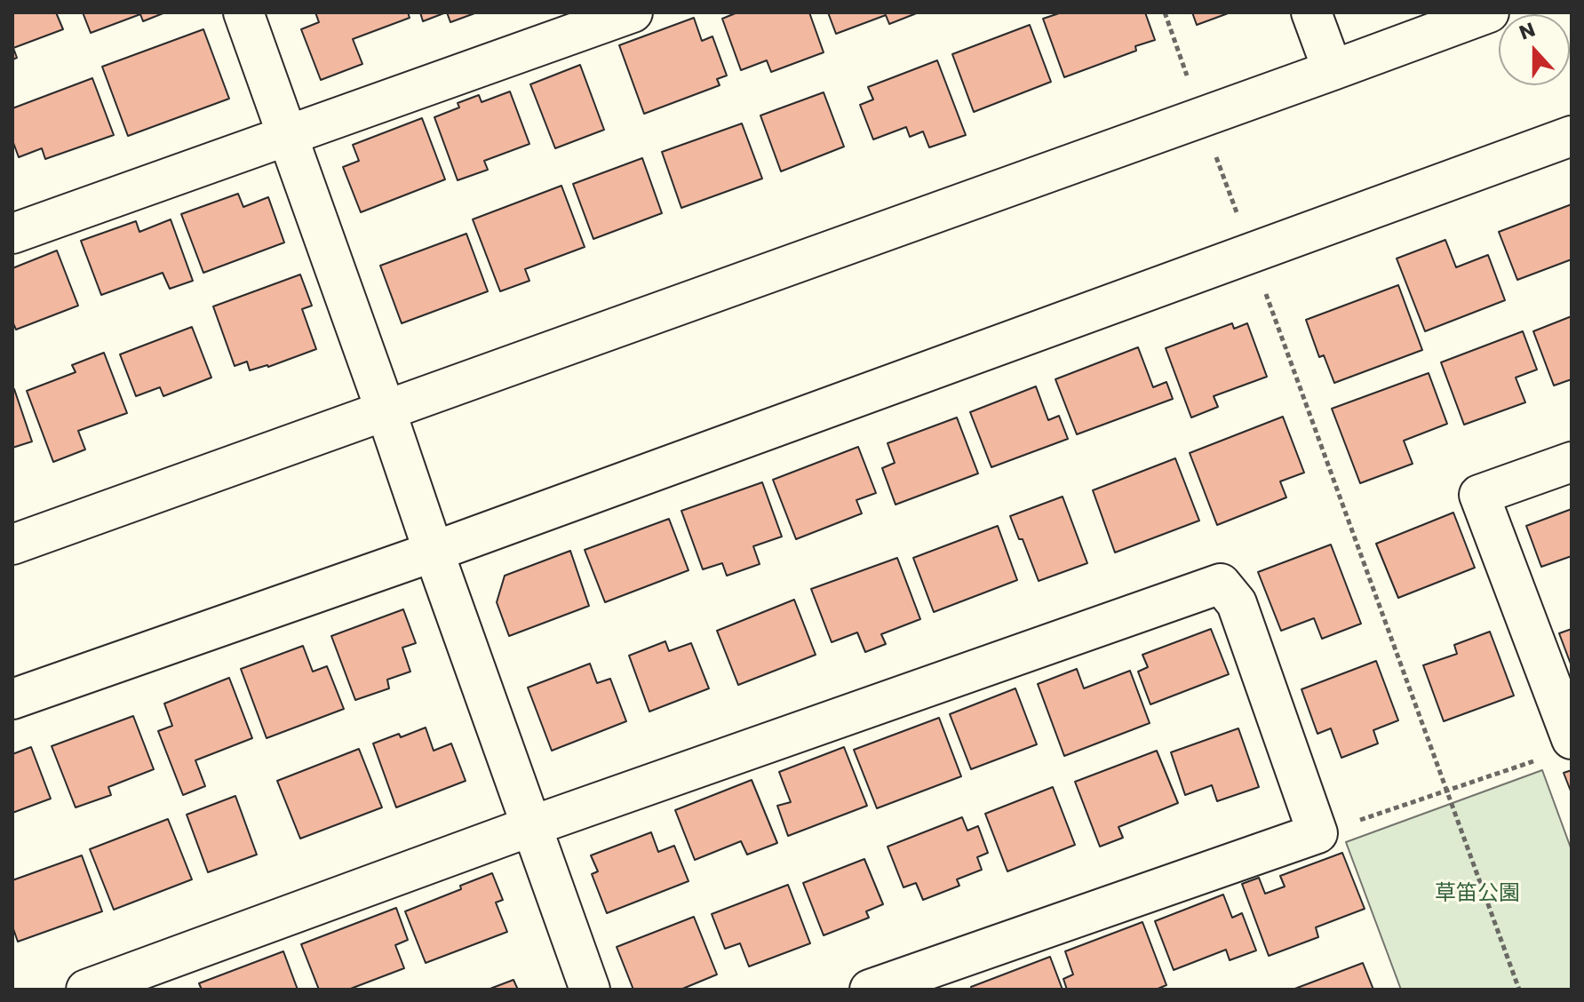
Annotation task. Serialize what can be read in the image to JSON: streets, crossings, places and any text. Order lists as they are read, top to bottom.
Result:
{
  "parks": ["草笛公園"],
  "north": "top"
}
